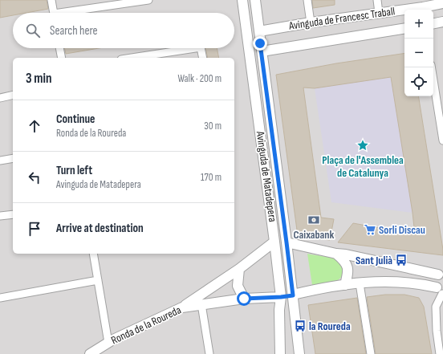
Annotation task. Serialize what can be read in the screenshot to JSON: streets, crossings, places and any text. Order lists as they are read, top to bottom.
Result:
{
  "streets": {
    "street": ["Avinguda de Francesc Traball", "Avinguda de Matadepera", "Ronda de la Roureda"]
  },
  "crossings": [
    ["Avinguda de Francesc Traball", "Avinguda de Matadepera"],
    ["Avinguda de Matadepera", "Ronda de la Roureda"]
  ],
  "places": {
    "place": ["Plaça de l'Assemblea de Catalunya"],
    "bank": ["Caixabank"],
    "supermarket": ["Sorli Discau"],
    "bus stop": ["Sant Julià", "la Roureda"]
  },
  "page": {
    "map_buttons": ["+", "−"],
    "search": "Search here",
    "heading": ["3 min", "Walk · 200 m"],
    "list": [
      ["Continue", "Ronda de la Roureda", "30 m"],
      ["Turn left", "Avinguda de Matadepera", "170 m"],
      "Arrive at destination"
    ]
  }
}
